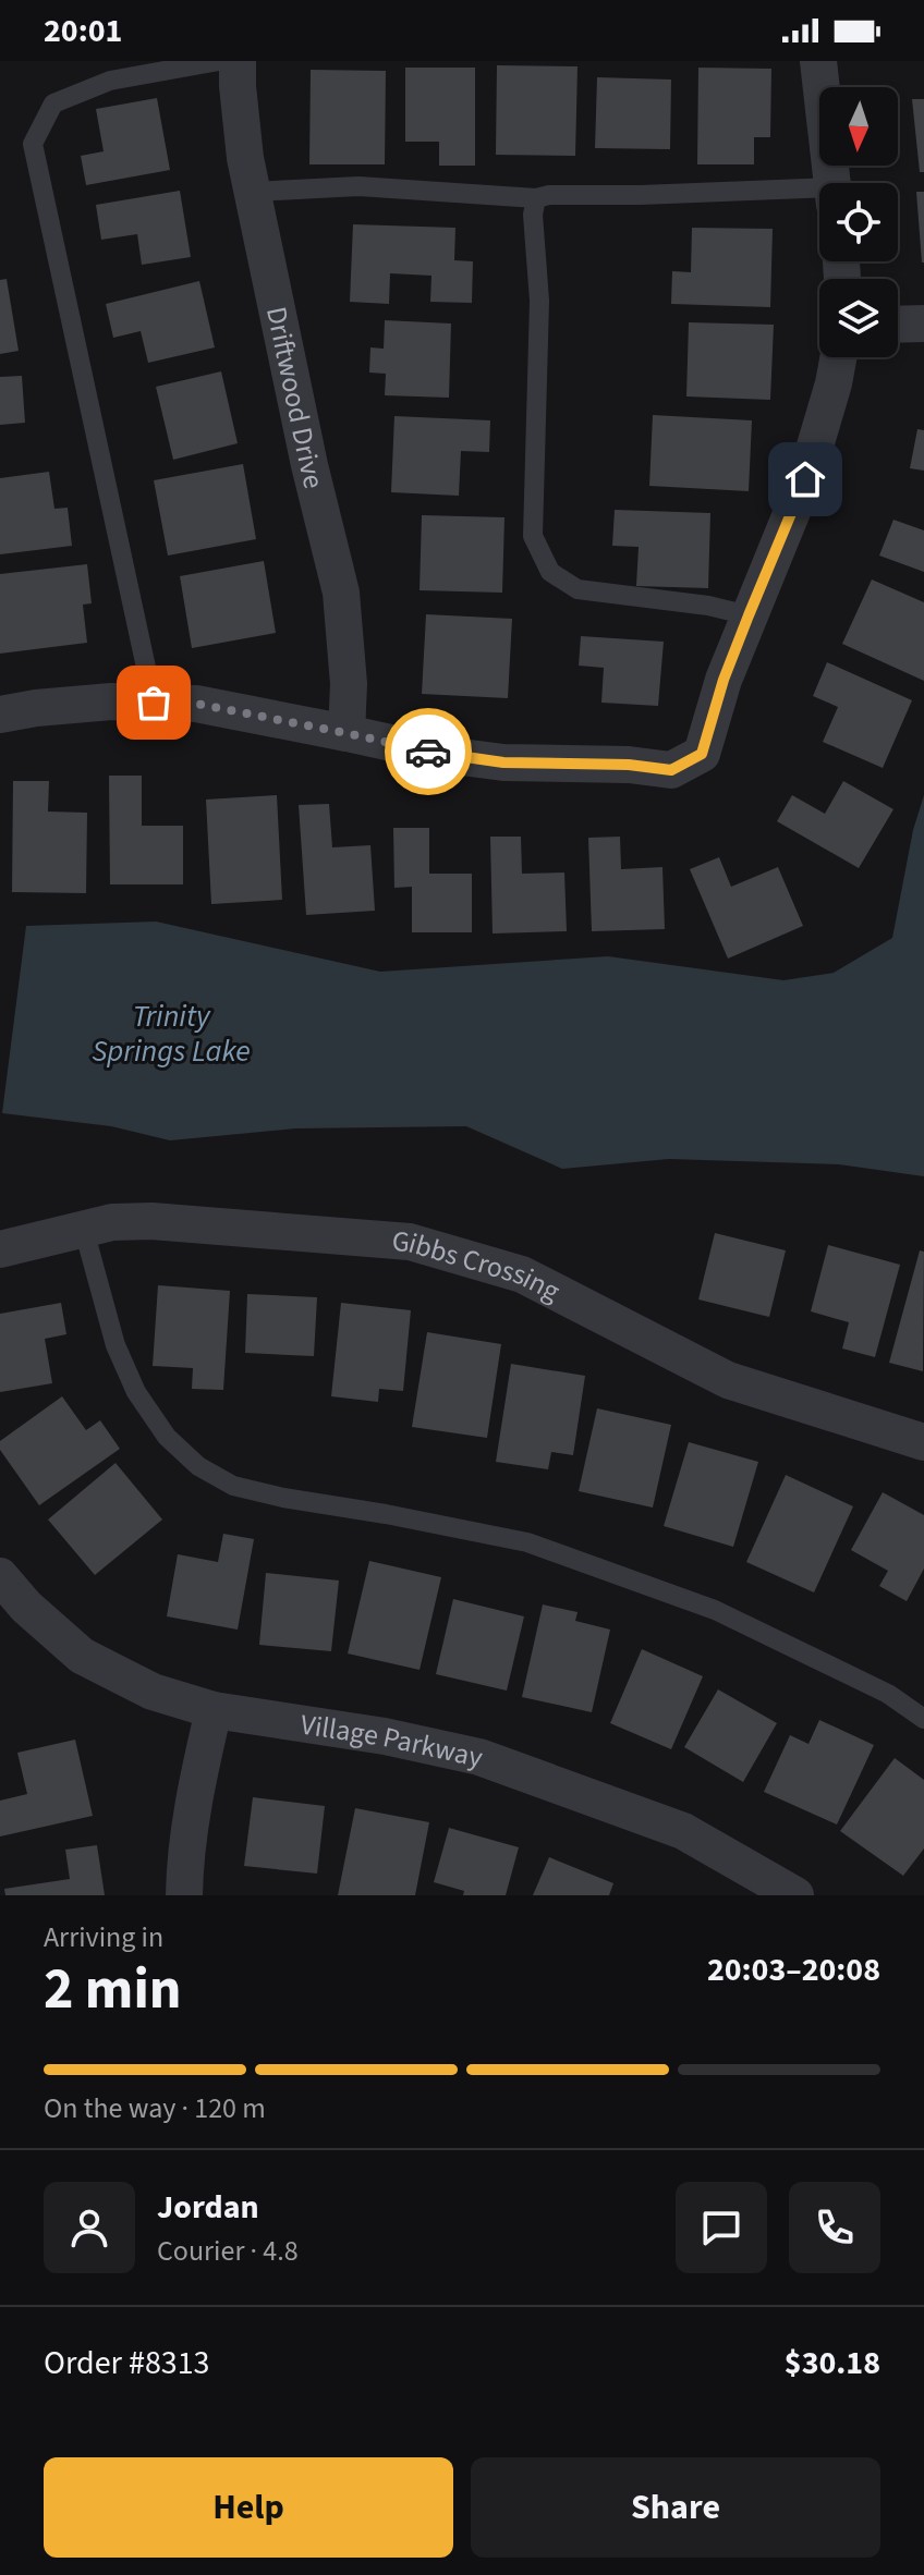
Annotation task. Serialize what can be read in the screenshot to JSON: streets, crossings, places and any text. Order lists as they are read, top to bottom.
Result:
{
  "streets": {
    "street": ["Driftwood Drive", "Gibbs Crossing", "Village Parkway"]
  },
  "water": ["Trinity Springs Lake"],
  "north": "bottom",
  "page": {
    "status": "20:01",
    "heading": ["2 min", "Arriving in", "20:03–20:08"],
    "panel": [
      "Jordan",
      "Courier · 4.8",
      "Order #8313",
      "$30.18"
    ],
    "bar": "On the way · 120 m",
    "buttons": ["Help", "Share"]
  }
}
